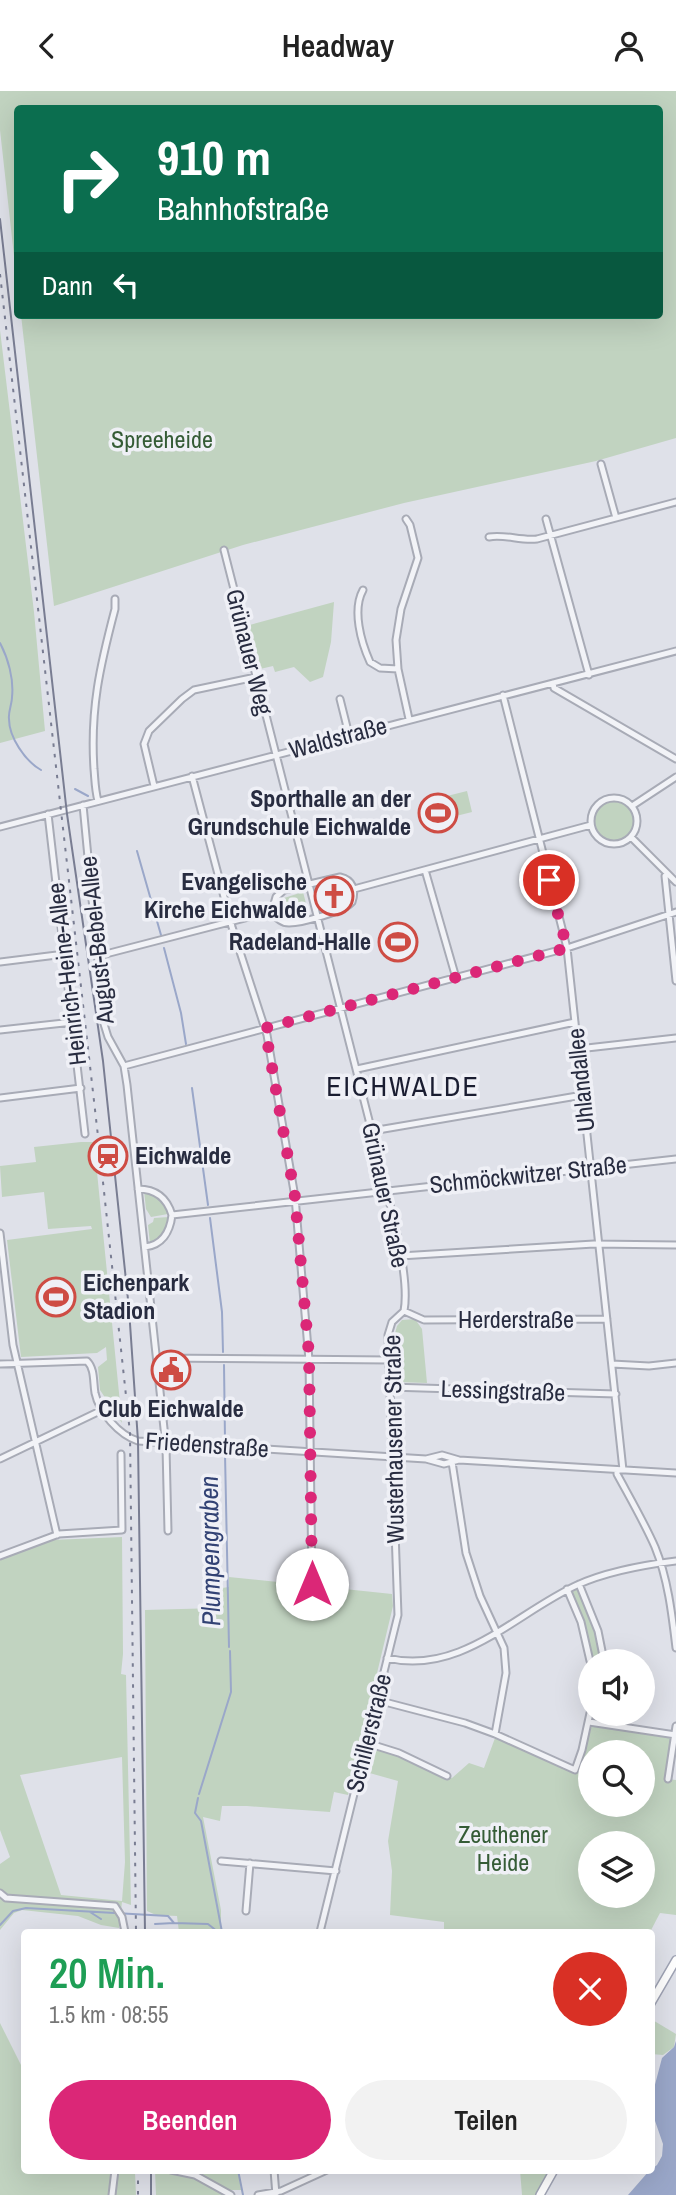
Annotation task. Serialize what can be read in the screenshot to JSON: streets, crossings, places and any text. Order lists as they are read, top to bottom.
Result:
{
  "streets": {
    "street": [
      "Grünauer Weg",
      "Waldstraße",
      "August-Bebel-Allee",
      "Heinrich-Heine-Allee",
      "Uhlandallee",
      "Schmöckwitzer Straße",
      "Grünauer Straße",
      "Herderstraße",
      "Lessingstraße",
      "Wusterhausener Straße",
      "Friedenstraße",
      "Schillerstraße"
    ]
  },
  "crossings": [
    ["Grünauer Weg", "Waldstraße"],
    ["Grünauer Weg", "Grünauer Straße"],
    ["Waldstraße", "August-Bebel-Allee"],
    ["Waldstraße", "Heinrich-Heine-Allee"],
    ["Waldstraße", "Uhlandallee"],
    ["Waldstraße", "Grünauer Straße"],
    ["August-Bebel-Allee", "Friedenstraße"],
    ["Uhlandallee", "Schmöckwitzer Straße"],
    ["Uhlandallee", "Herderstraße"],
    ["Uhlandallee", "Lessingstraße"],
    ["Uhlandallee", "Friedenstraße"],
    ["Schmöckwitzer Straße", "Grünauer Straße"],
    ["Grünauer Straße", "Wusterhausener Straße"],
    ["Herderstraße", "Wusterhausener Straße"],
    ["Lessingstraße", "Wusterhausener Straße"],
    ["Wusterhausener Straße", "Friedenstraße"],
    ["Wusterhausener Straße", "Schillerstraße"]
  ],
  "districts": ["EICHWALDE"],
  "water": ["Plumpengraben"],
  "parks": ["Spreeheide", "Zeuthener Heide"],
  "places": {
    "sports": ["Sporthalle an der Grundschule Eichwalde", "Radeland-Halle", "Eichenpark Stadion"],
    "church": ["Evangelische Kirche Eichwalde"],
    "station": ["Eichwalde"],
    "public building": ["Club Eichwalde"]
  },
  "page": {
    "header": "Headway",
    "turn": ["910 m", "Bahnhofstraße"],
    "then": "Dann",
    "heading": ["20 Min.", "1.5 km · 08:55"],
    "buttons": ["Beenden", "Teilen"]
  }
}
